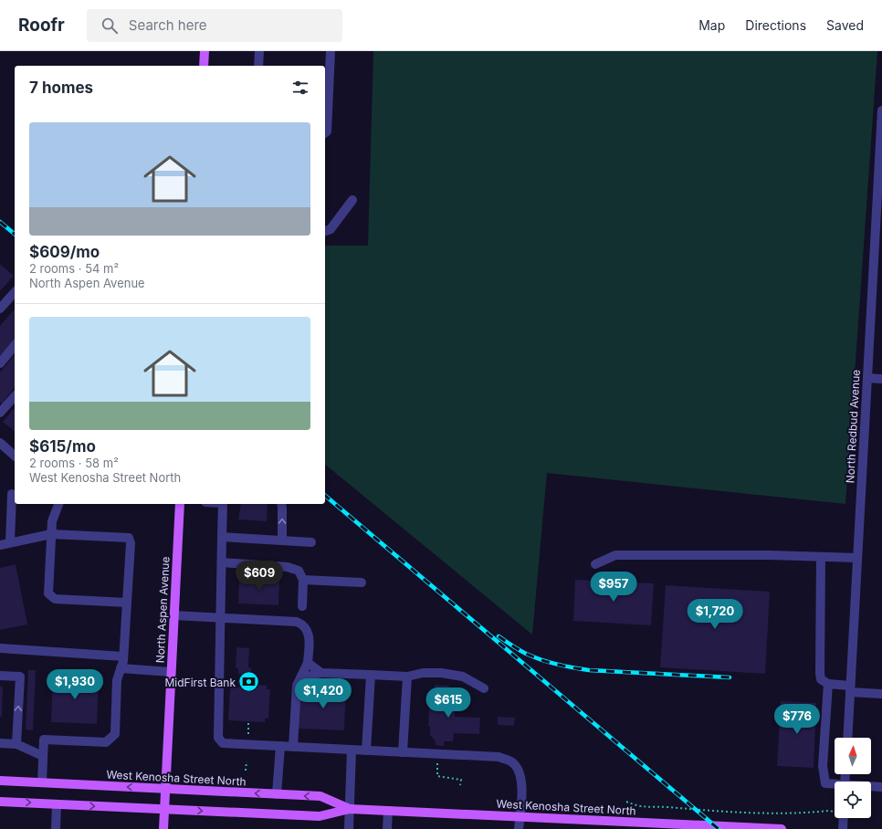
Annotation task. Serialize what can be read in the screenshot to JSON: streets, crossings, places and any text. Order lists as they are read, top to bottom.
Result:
{
  "streets": {
    "main road": ["North Aspen Avenue", "West Kenosha Street North"],
    "street": ["North Redbud Avenue"]
  },
  "crossings": [
    ["North Aspen Avenue", "West Kenosha Street North"]
  ],
  "places": {
    "bank": ["MidFirst Bank"]
  },
  "north": "top",
  "page": {
    "header": "Roofr",
    "search": "Search here",
    "nav": ["Map", "Directions", "Saved"],
    "heading": "7 homes",
    "list": [
      {
        "name": "$609/mo",
        "note": "2 rooms · 54 m² · North Aspen Avenue"
      },
      {
        "name": "$615/mo",
        "note": "2 rooms · 58 m² · West Kenosha Street North"
      }
    ],
    "price": [
      "$609",
      "$957",
      "$1,720",
      "$1,930",
      "$1,420",
      "$615",
      "$776"
    ]
  }
}
